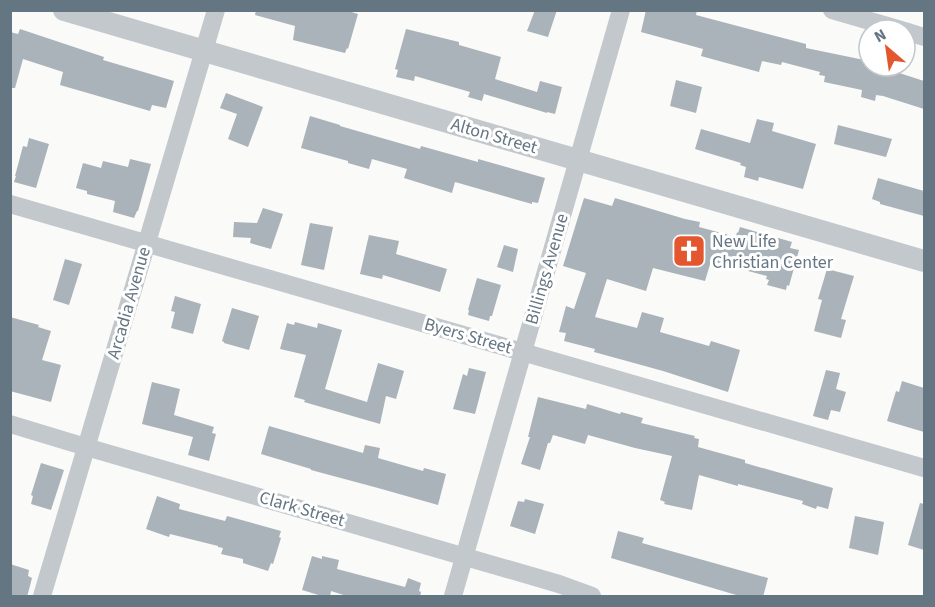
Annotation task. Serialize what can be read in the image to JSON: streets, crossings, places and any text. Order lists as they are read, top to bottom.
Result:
{
  "streets": {
    "street": [
      "Alton Street",
      "Billings Avenue",
      "Arcadia Avenue",
      "Byers Street",
      "Clark Street"
    ]
  },
  "crossings": [
    ["Alton Street", "Billings Avenue"],
    ["Alton Street", "Arcadia Avenue"],
    ["Billings Avenue", "Byers Street"],
    ["Billings Avenue", "Clark Street"],
    ["Arcadia Avenue", "Byers Street"],
    ["Arcadia Avenue", "Clark Street"]
  ],
  "places": {
    "church": ["New Life Christian Center"]
  },
  "north": "top left"
}
